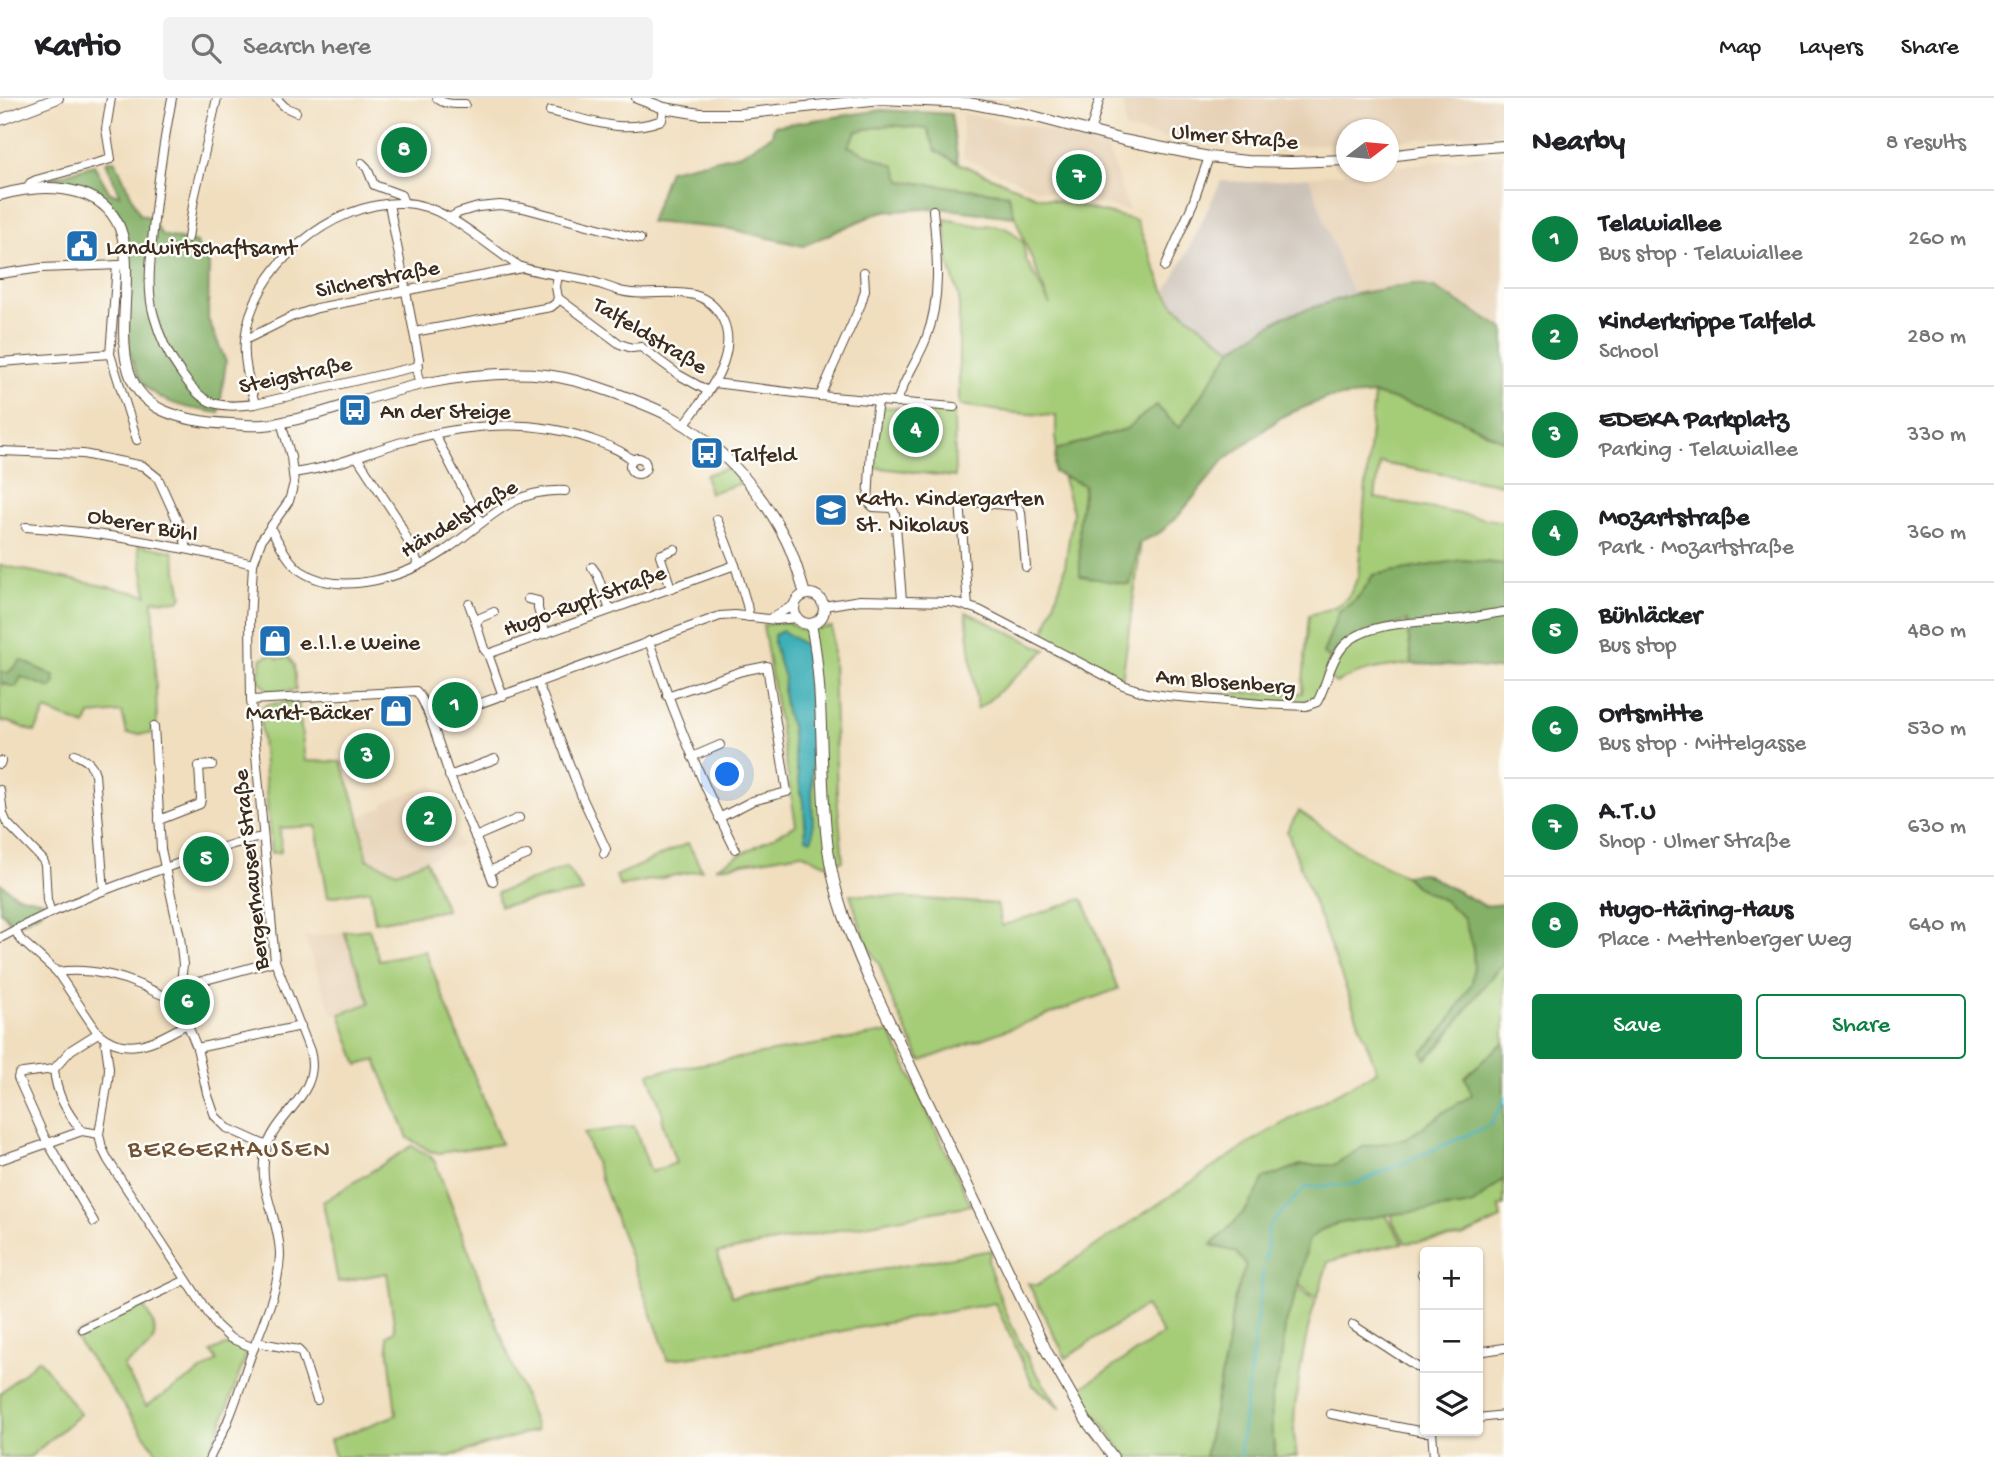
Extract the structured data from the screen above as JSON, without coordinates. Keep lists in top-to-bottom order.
{
  "streets": {
    "main road": ["Ulmer Straße"],
    "street": [
      "Silcherstraße",
      "Talfeldstraße",
      "Steigstraße",
      "Händelstraße",
      "Oberer Bühl",
      "Hugo-Rupf-Straße",
      "Am Blosenberg",
      "Bergerhauser Straße"
    ]
  },
  "crossings": [
    ["Silcherstraße", "Talfeldstraße"],
    ["Talfeldstraße", "Steigstraße"],
    ["Händelstraße", "Bergerhauser Straße"],
    ["Oberer Bühl", "Bergerhauser Straße"]
  ],
  "districts": ["BERGERHAUSEN"],
  "places": {
    "public building": ["Landwirtschaftsamt"],
    "bus stop": ["An der Steige", "Talfeld"],
    "school or university": ["Kath. Kindergarten St. Nikolaus"],
    "shop": ["e.l.l.e Weine", "Markt-Bäcker"]
  },
  "north": "right",
  "page": {
    "header": "Kartio",
    "search": "Search here",
    "nav": ["Map", "Layers", "Share"],
    "heading": ["Nearby", "8 results"],
    "pins": [
      "8",
      "7",
      "4",
      "1",
      "3",
      "2",
      "5",
      "6"
    ],
    "list": [
      {
        "mark": "1",
        "name": "Telawiallee",
        "note": "Bus stop · Telawiallee",
        "value": "260 m"
      },
      {
        "mark": "2",
        "name": "Kinderkrippe Talfeld",
        "note": "School",
        "value": "280 m"
      },
      {
        "mark": "3",
        "name": "EDEKA Parkplatz",
        "note": "Parking · Telawiallee",
        "value": "330 m"
      },
      {
        "mark": "4",
        "name": "Mozartstraße",
        "note": "Park · Mozartstraße",
        "value": "360 m"
      },
      {
        "mark": "5",
        "name": "Bühläcker",
        "note": "Bus stop",
        "value": "480 m"
      },
      {
        "mark": "6",
        "name": "Ortsmitte",
        "note": "Bus stop · Mittelgasse",
        "value": "530 m"
      },
      {
        "mark": "7",
        "name": "A.T.U",
        "note": "Shop · Ulmer Straße",
        "value": "630 m"
      },
      {
        "mark": "8",
        "name": "Hugo-Häring-Haus",
        "note": "Place · Mettenberger Weg",
        "value": "640 m"
      }
    ],
    "buttons": ["Save", "Share"],
    "map_buttons": ["+", "−"]
  }
}
